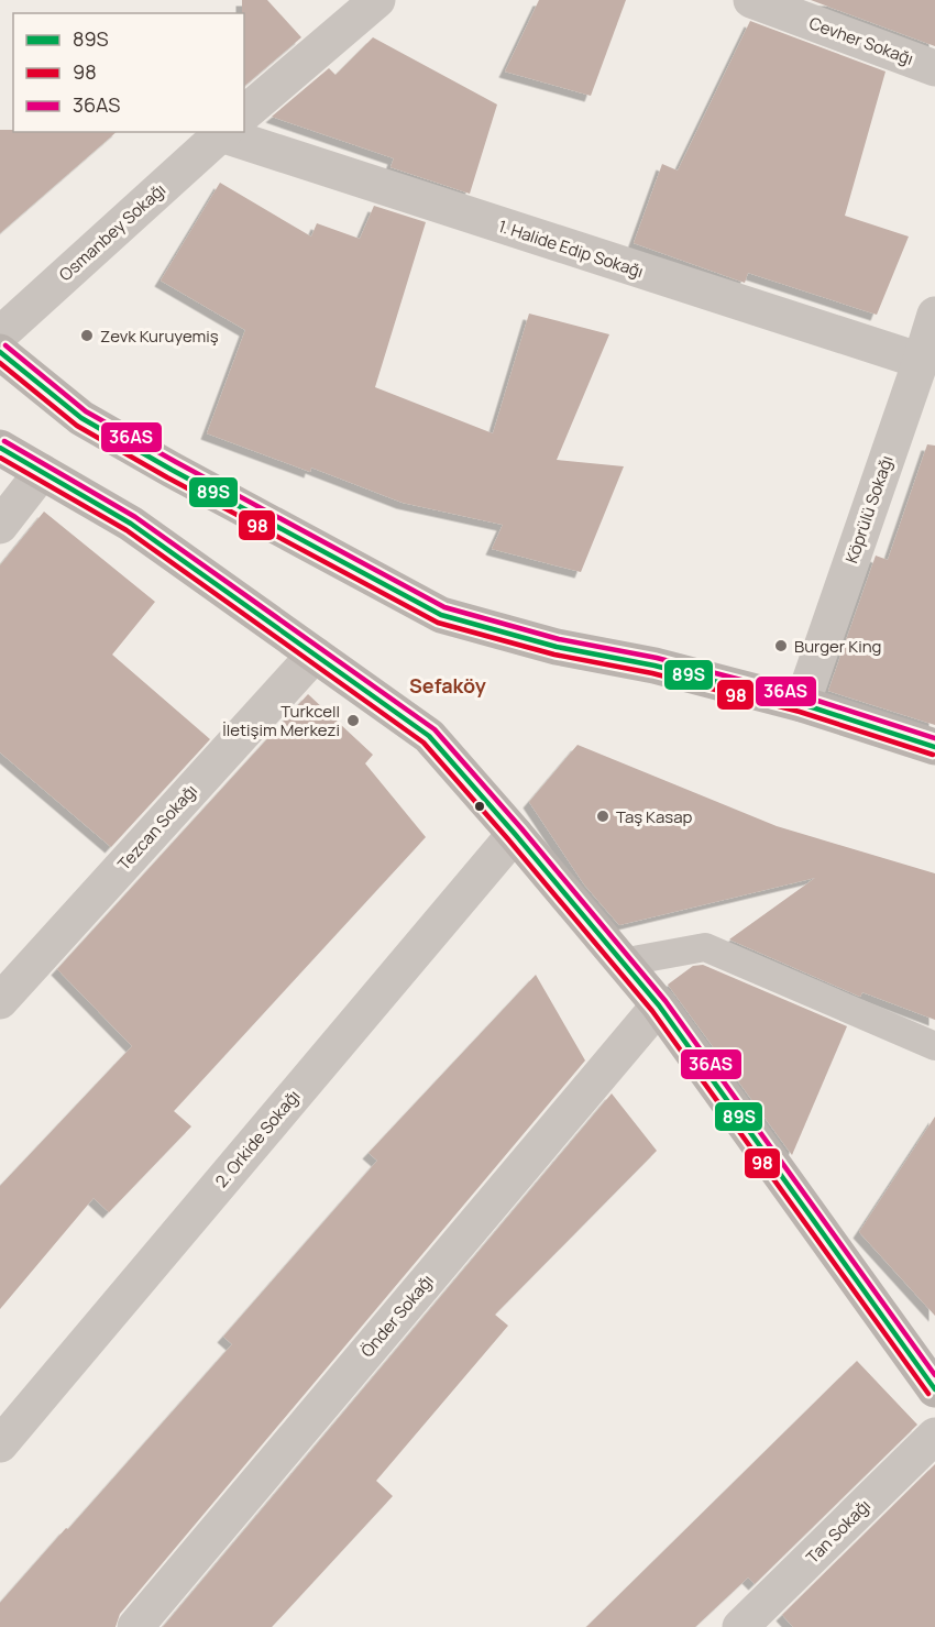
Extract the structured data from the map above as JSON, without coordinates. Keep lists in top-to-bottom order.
{
  "streets": {
    "street": [
      "Cevher Sokağı",
      "Osmanbey Sokağı",
      "1. Halide Edip Sokağı",
      "Köprülü Sokağı",
      "Tezcan Sokağı",
      "2. Orkide Sokağı",
      "Önder Sokağı",
      "Tan Sokağı"
    ]
  },
  "crossings": [
    ["1. Halide Edip Sokağı", "Köprülü Sokağı"]
  ],
  "districts": ["Sefaköy"],
  "places": [
    "Zevk Kuruyemiş",
    "Burger King",
    "Turkcell İletişim Merkezi",
    "Taş Kasap"
  ],
  "lines": ["transit line 36AS", "transit line 89S", "transit line 98"],
  "legend": ["89S", "98", "36AS"]
}
